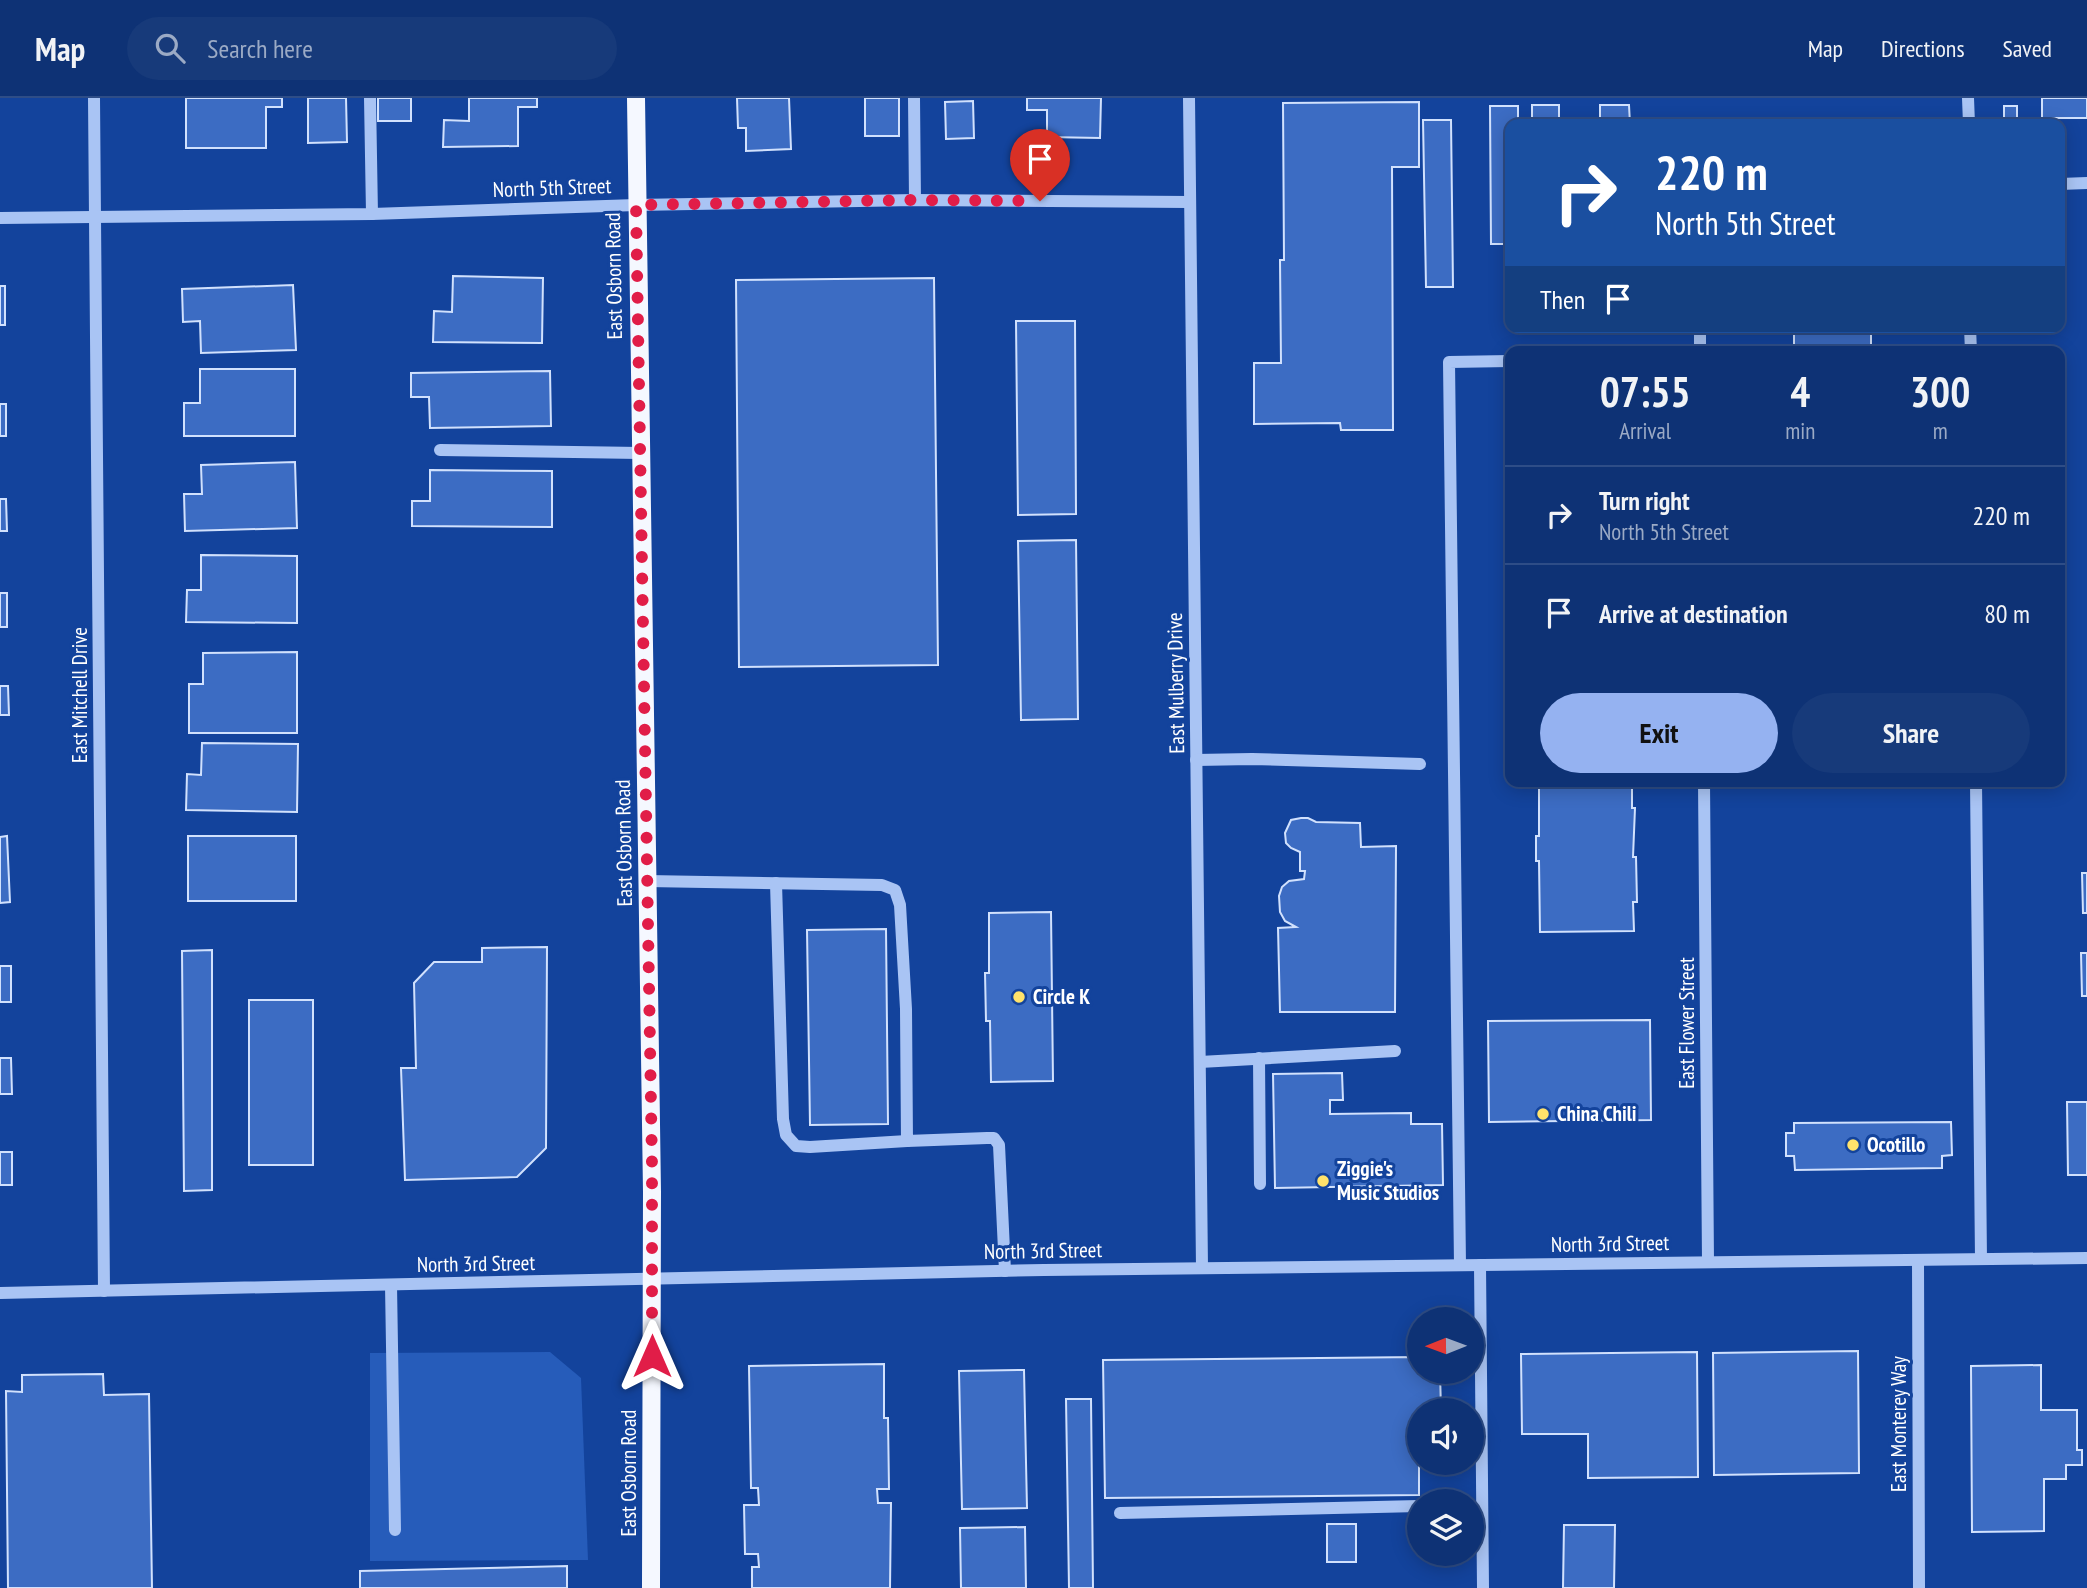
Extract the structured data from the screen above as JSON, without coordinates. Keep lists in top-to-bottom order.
{
  "streets": {
    "main road": ["East Osborn Road"],
    "street": [
      "North 5th Street",
      "East Mulberry Drive",
      "East Mitchell Drive",
      "East Flower Street",
      "North 3rd Street",
      "East Monterey Way"
    ]
  },
  "crossings": [
    ["North 5th Street", "East Osborn Road"],
    ["North 5th Street", "East Mulberry Drive"],
    ["North 5th Street", "East Mitchell Drive"],
    ["East Osborn Road", "North 3rd Street"],
    ["East Mulberry Drive", "North 3rd Street"],
    ["East Mitchell Drive", "North 3rd Street"],
    ["East Flower Street", "North 3rd Street"],
    ["North 3rd Street", "East Monterey Way"]
  ],
  "places": [
    "Circle K",
    "China Chili",
    "Ocotillo",
    "Ziggie's Music Studios"
  ],
  "north": "left",
  "page": {
    "header": "Map",
    "search": "Search here",
    "nav": ["Map", "Directions", "Saved"],
    "turn": ["220 m", "North 5th Street"],
    "then": "Then",
    "eta": [
      "07:55",
      "Arrival",
      "4",
      "min",
      "300",
      "m"
    ],
    "list": [
      {
        "name": "Turn right",
        "note": "North 5th Street",
        "value": "220 m"
      },
      {
        "name": "Arrive at destination",
        "value": "80 m"
      }
    ],
    "buttons": ["Exit", "Share"]
  }
}
